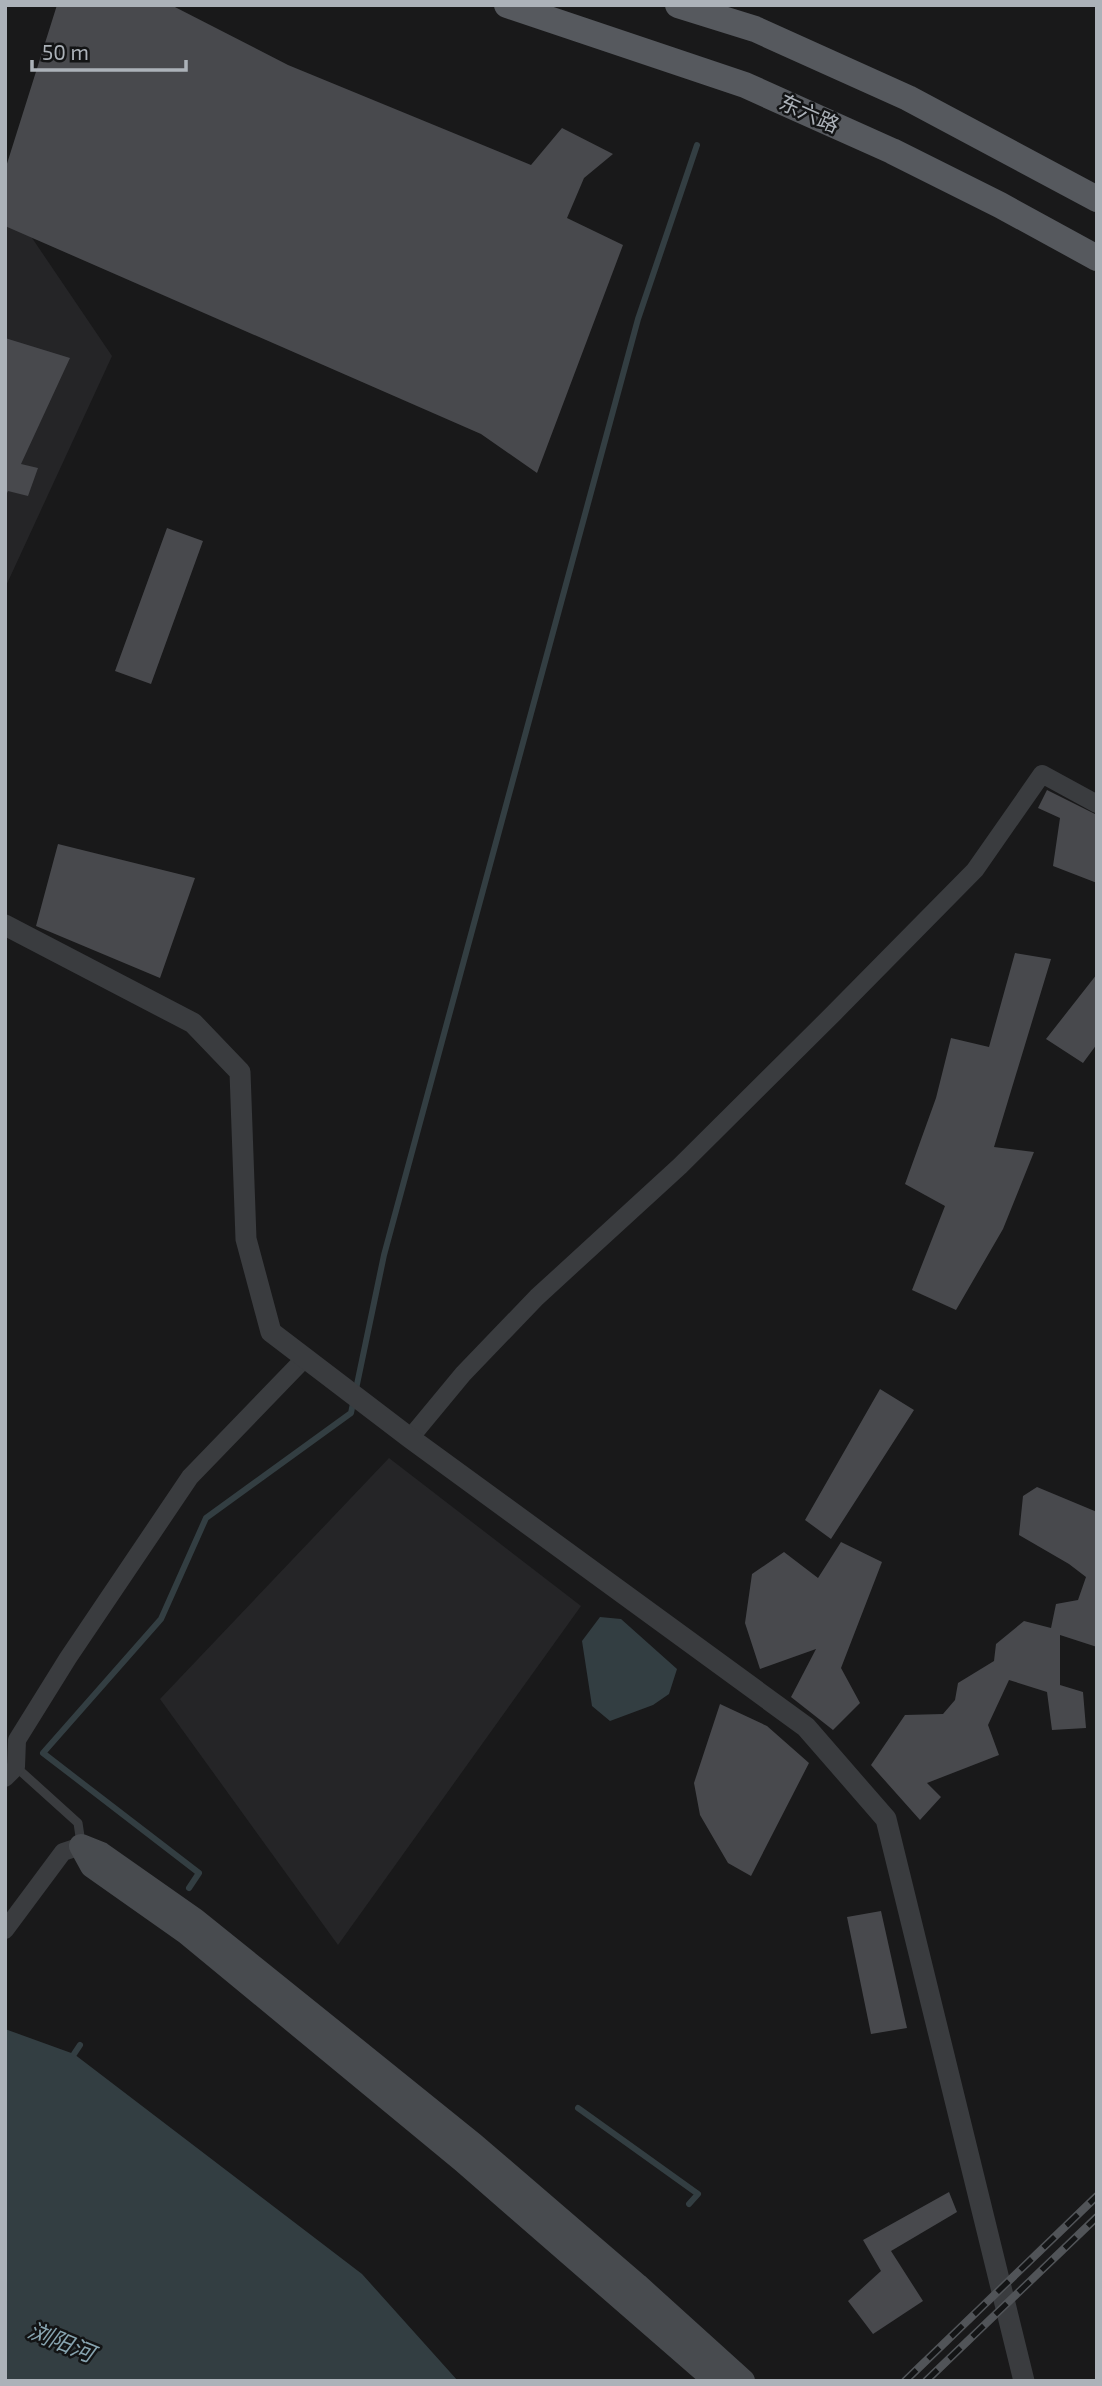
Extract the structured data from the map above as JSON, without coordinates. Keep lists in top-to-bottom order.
{
  "streets": {
    "main road": ["东六路"]
  },
  "water": ["浏阳河"],
  "scale_bar": "50 m"
}
